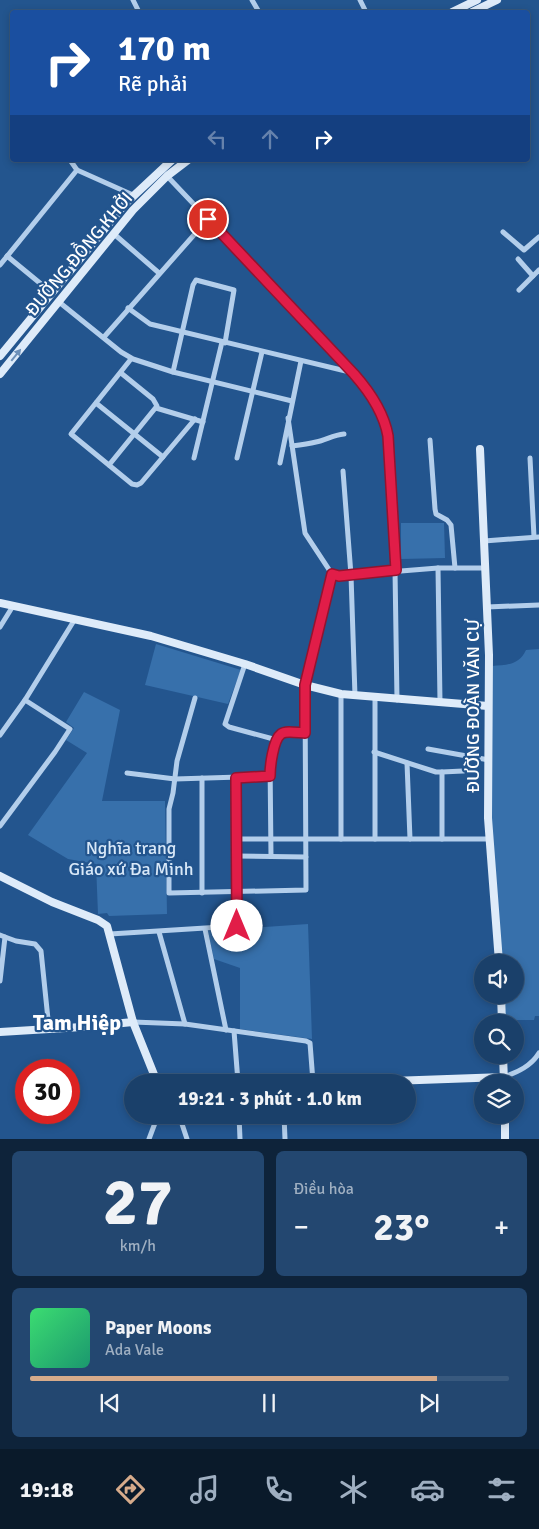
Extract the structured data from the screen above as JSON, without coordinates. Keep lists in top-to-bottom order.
{
  "streets": {
    "street": ["ĐƯỜNG ĐỒNG KHỞI", "ĐƯỜNG ĐOÀN VĂN CỰ"]
  },
  "districts": ["Tam Hiệp"],
  "parks": ["Nghĩa trang Giáo xứ Đa Minh"],
  "page": {
    "turn": ["170 m", "Rẽ phải"],
    "limit": "30",
    "trip": "19:21 · 3 phút · 1.0 km",
    "tile": [
      ["27", "km/h"],
      "Điều hòa"
    ],
    "heat": ["−", "23°", "+"],
    "song": ["Paper Moons", "Ada Vale"],
    "tabs": "19:18"
  }
}
